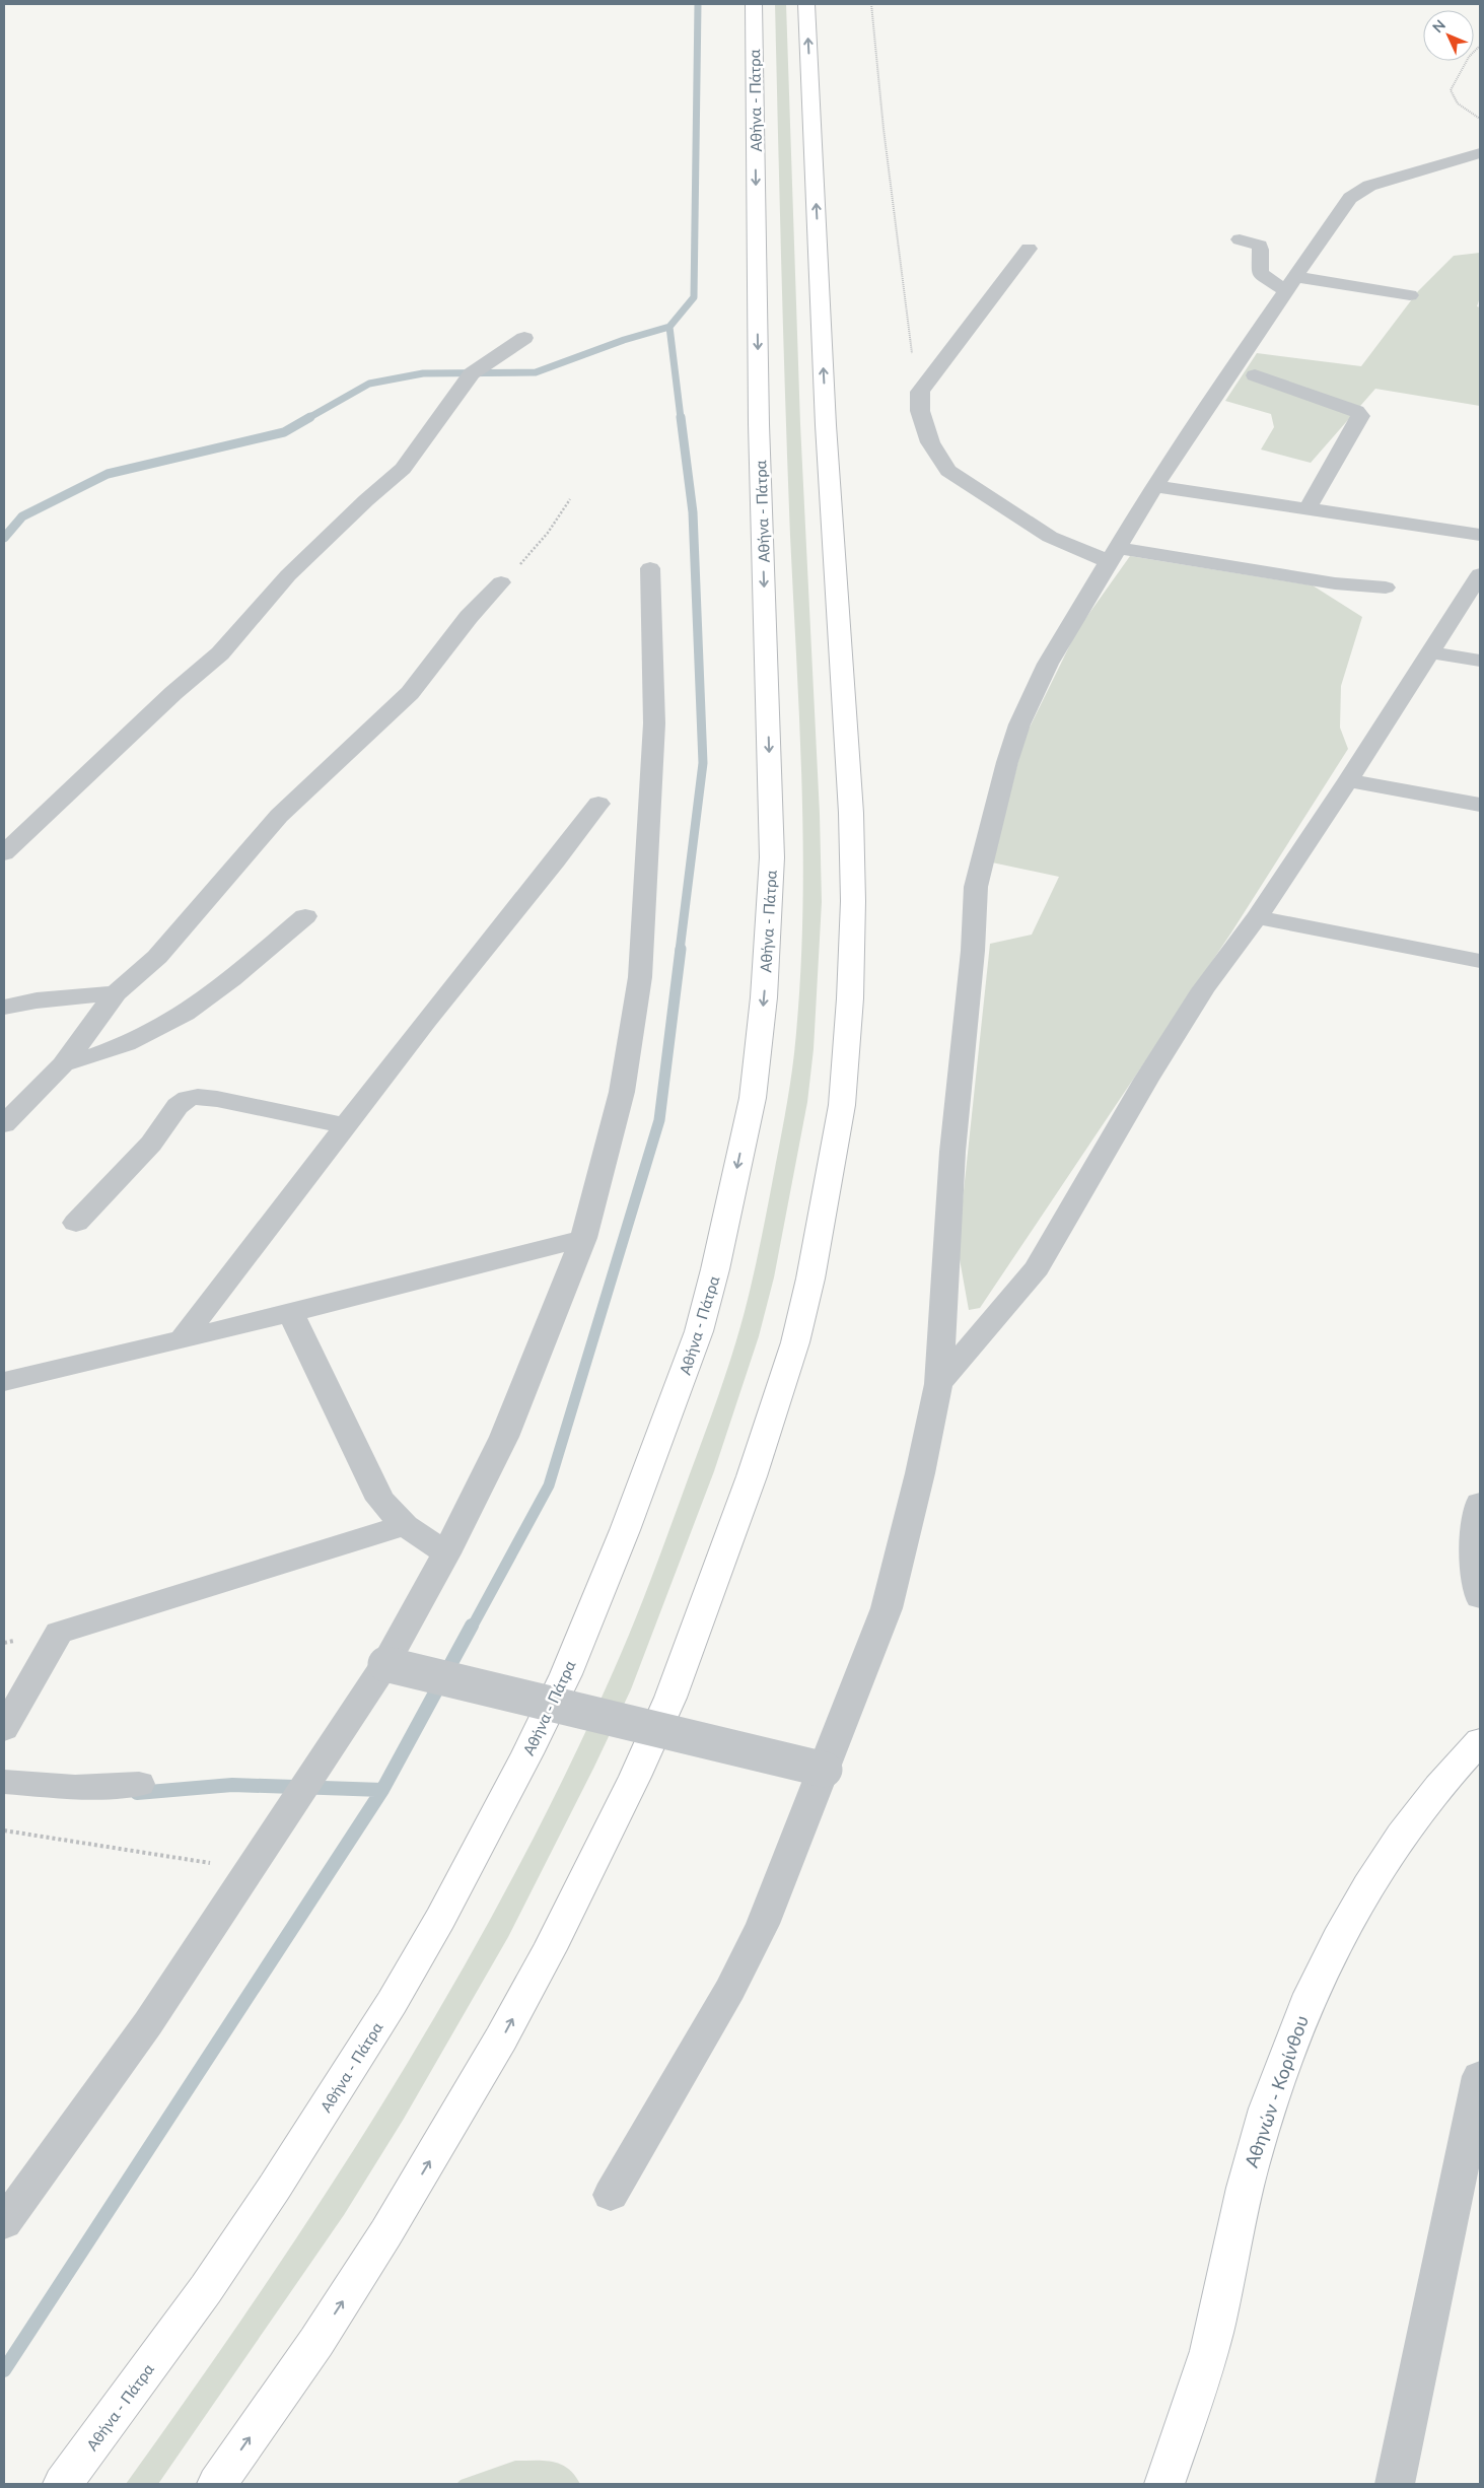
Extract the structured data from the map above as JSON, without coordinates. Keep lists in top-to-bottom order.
{
  "streets": {
    "main road": ["Αθήνα - Πάτρα", "Αθηνών - Κορίνθου"]
  },
  "north": "top left"
}
